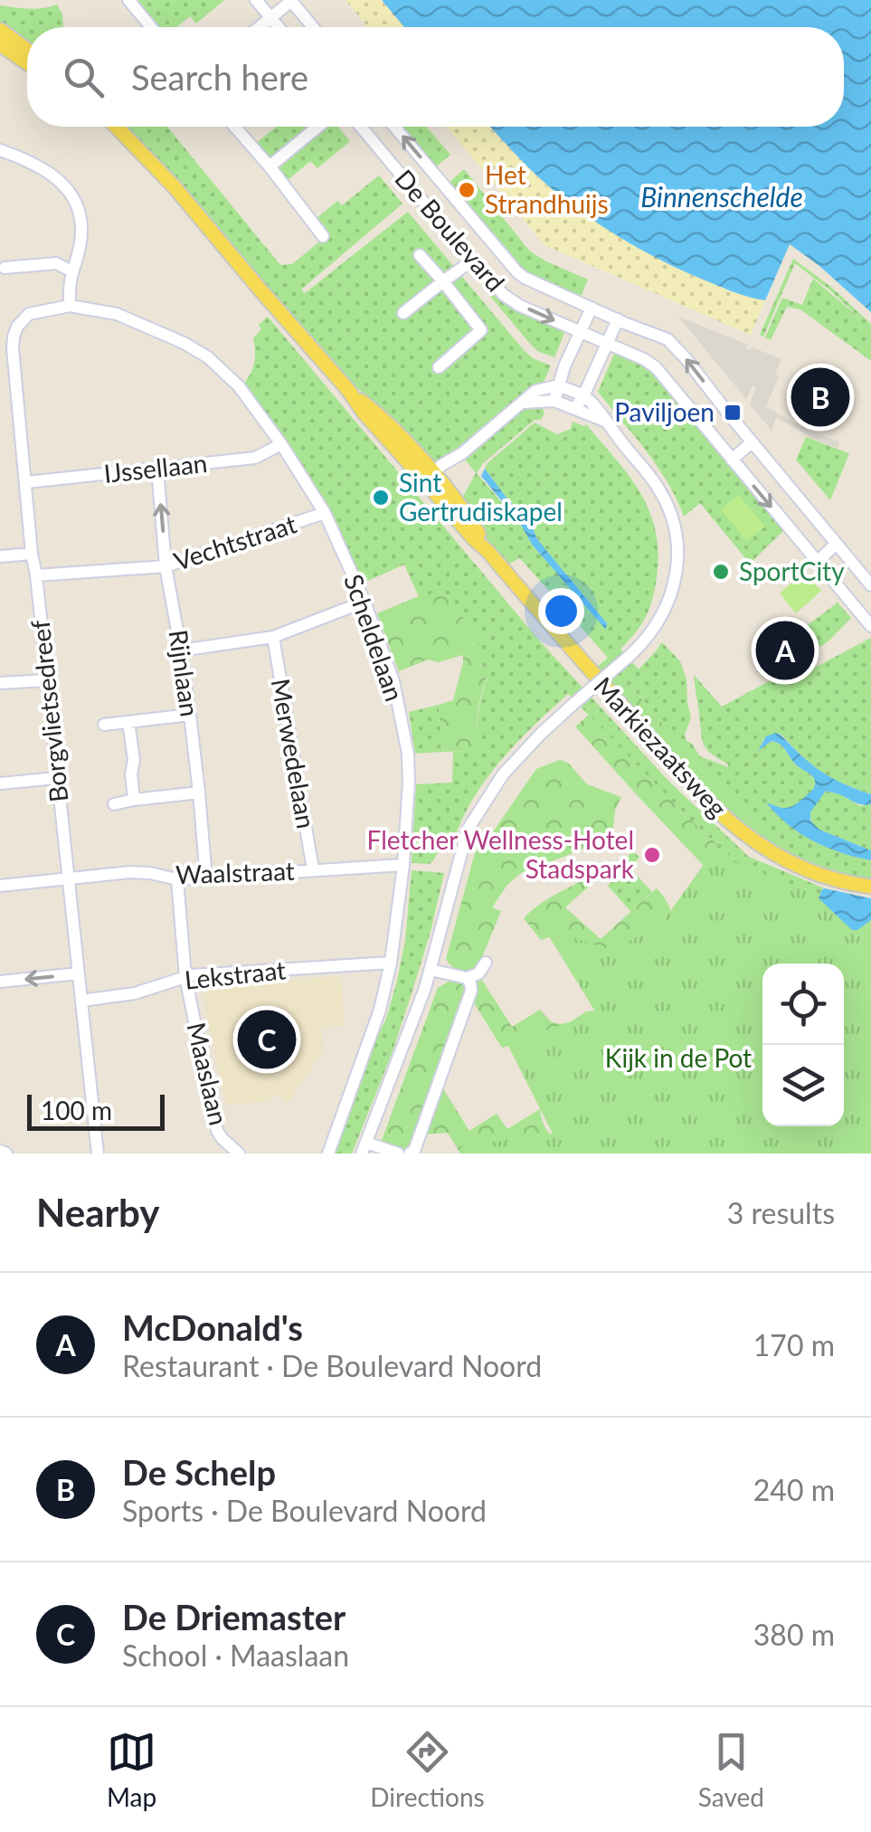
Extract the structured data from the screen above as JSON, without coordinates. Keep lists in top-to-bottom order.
{
  "streets": {
    "main road": ["Markiezaatsweg"],
    "street": [
      "De Boulevard",
      "IJssellaan",
      "Vechtstraat",
      "Scheldelaan",
      "Rijnlaan",
      "Borgvlietsedreef",
      "Merwedelaan",
      "Waalstraat",
      "Lekstraat",
      "Maaslaan"
    ]
  },
  "crossings": [
    ["IJssellaan", "Scheldelaan"],
    ["IJssellaan", "Rijnlaan"],
    ["IJssellaan", "Borgvlietsedreef"],
    ["Vechtstraat", "Scheldelaan"],
    ["Vechtstraat", "Rijnlaan"],
    ["Vechtstraat", "Borgvlietsedreef"],
    ["Scheldelaan", "Borgvlietsedreef"],
    ["Scheldelaan", "Waalstraat"],
    ["Scheldelaan", "Lekstraat"],
    ["Rijnlaan", "Waalstraat"],
    ["Borgvlietsedreef", "Waalstraat"],
    ["Borgvlietsedreef", "Lekstraat"],
    ["Merwedelaan", "Waalstraat"],
    ["Waalstraat", "Maaslaan"],
    ["Lekstraat", "Maaslaan"]
  ],
  "water": ["Binnenschelde"],
  "parks": ["Kijk in de Pot"],
  "places": {
    "other": [
      "Het Strandhuijs",
      "Sint Gertrudiskapel",
      "SportCity",
      "Fletcher Wellness-Hotel Stadspark"
    ],
    "transit": ["Paviljoen"]
  },
  "scale_bar": "100 m",
  "page": {
    "search": "Search here",
    "pins": ["B", "A", "C"],
    "scale": "100 m",
    "heading": ["Nearby", "3 results"],
    "list": [
      {
        "mark": "A",
        "name": "McDonald's",
        "note": "Restaurant · De Boulevard Noord",
        "value": "170 m"
      },
      {
        "mark": "B",
        "name": "De Schelp",
        "note": "Sports · De Boulevard Noord",
        "value": "240 m"
      },
      {
        "mark": "C",
        "name": "De Driemaster",
        "note": "School · Maaslaan",
        "value": "380 m"
      }
    ],
    "nav": ["Map", "Directions", "Saved"]
  }
}
